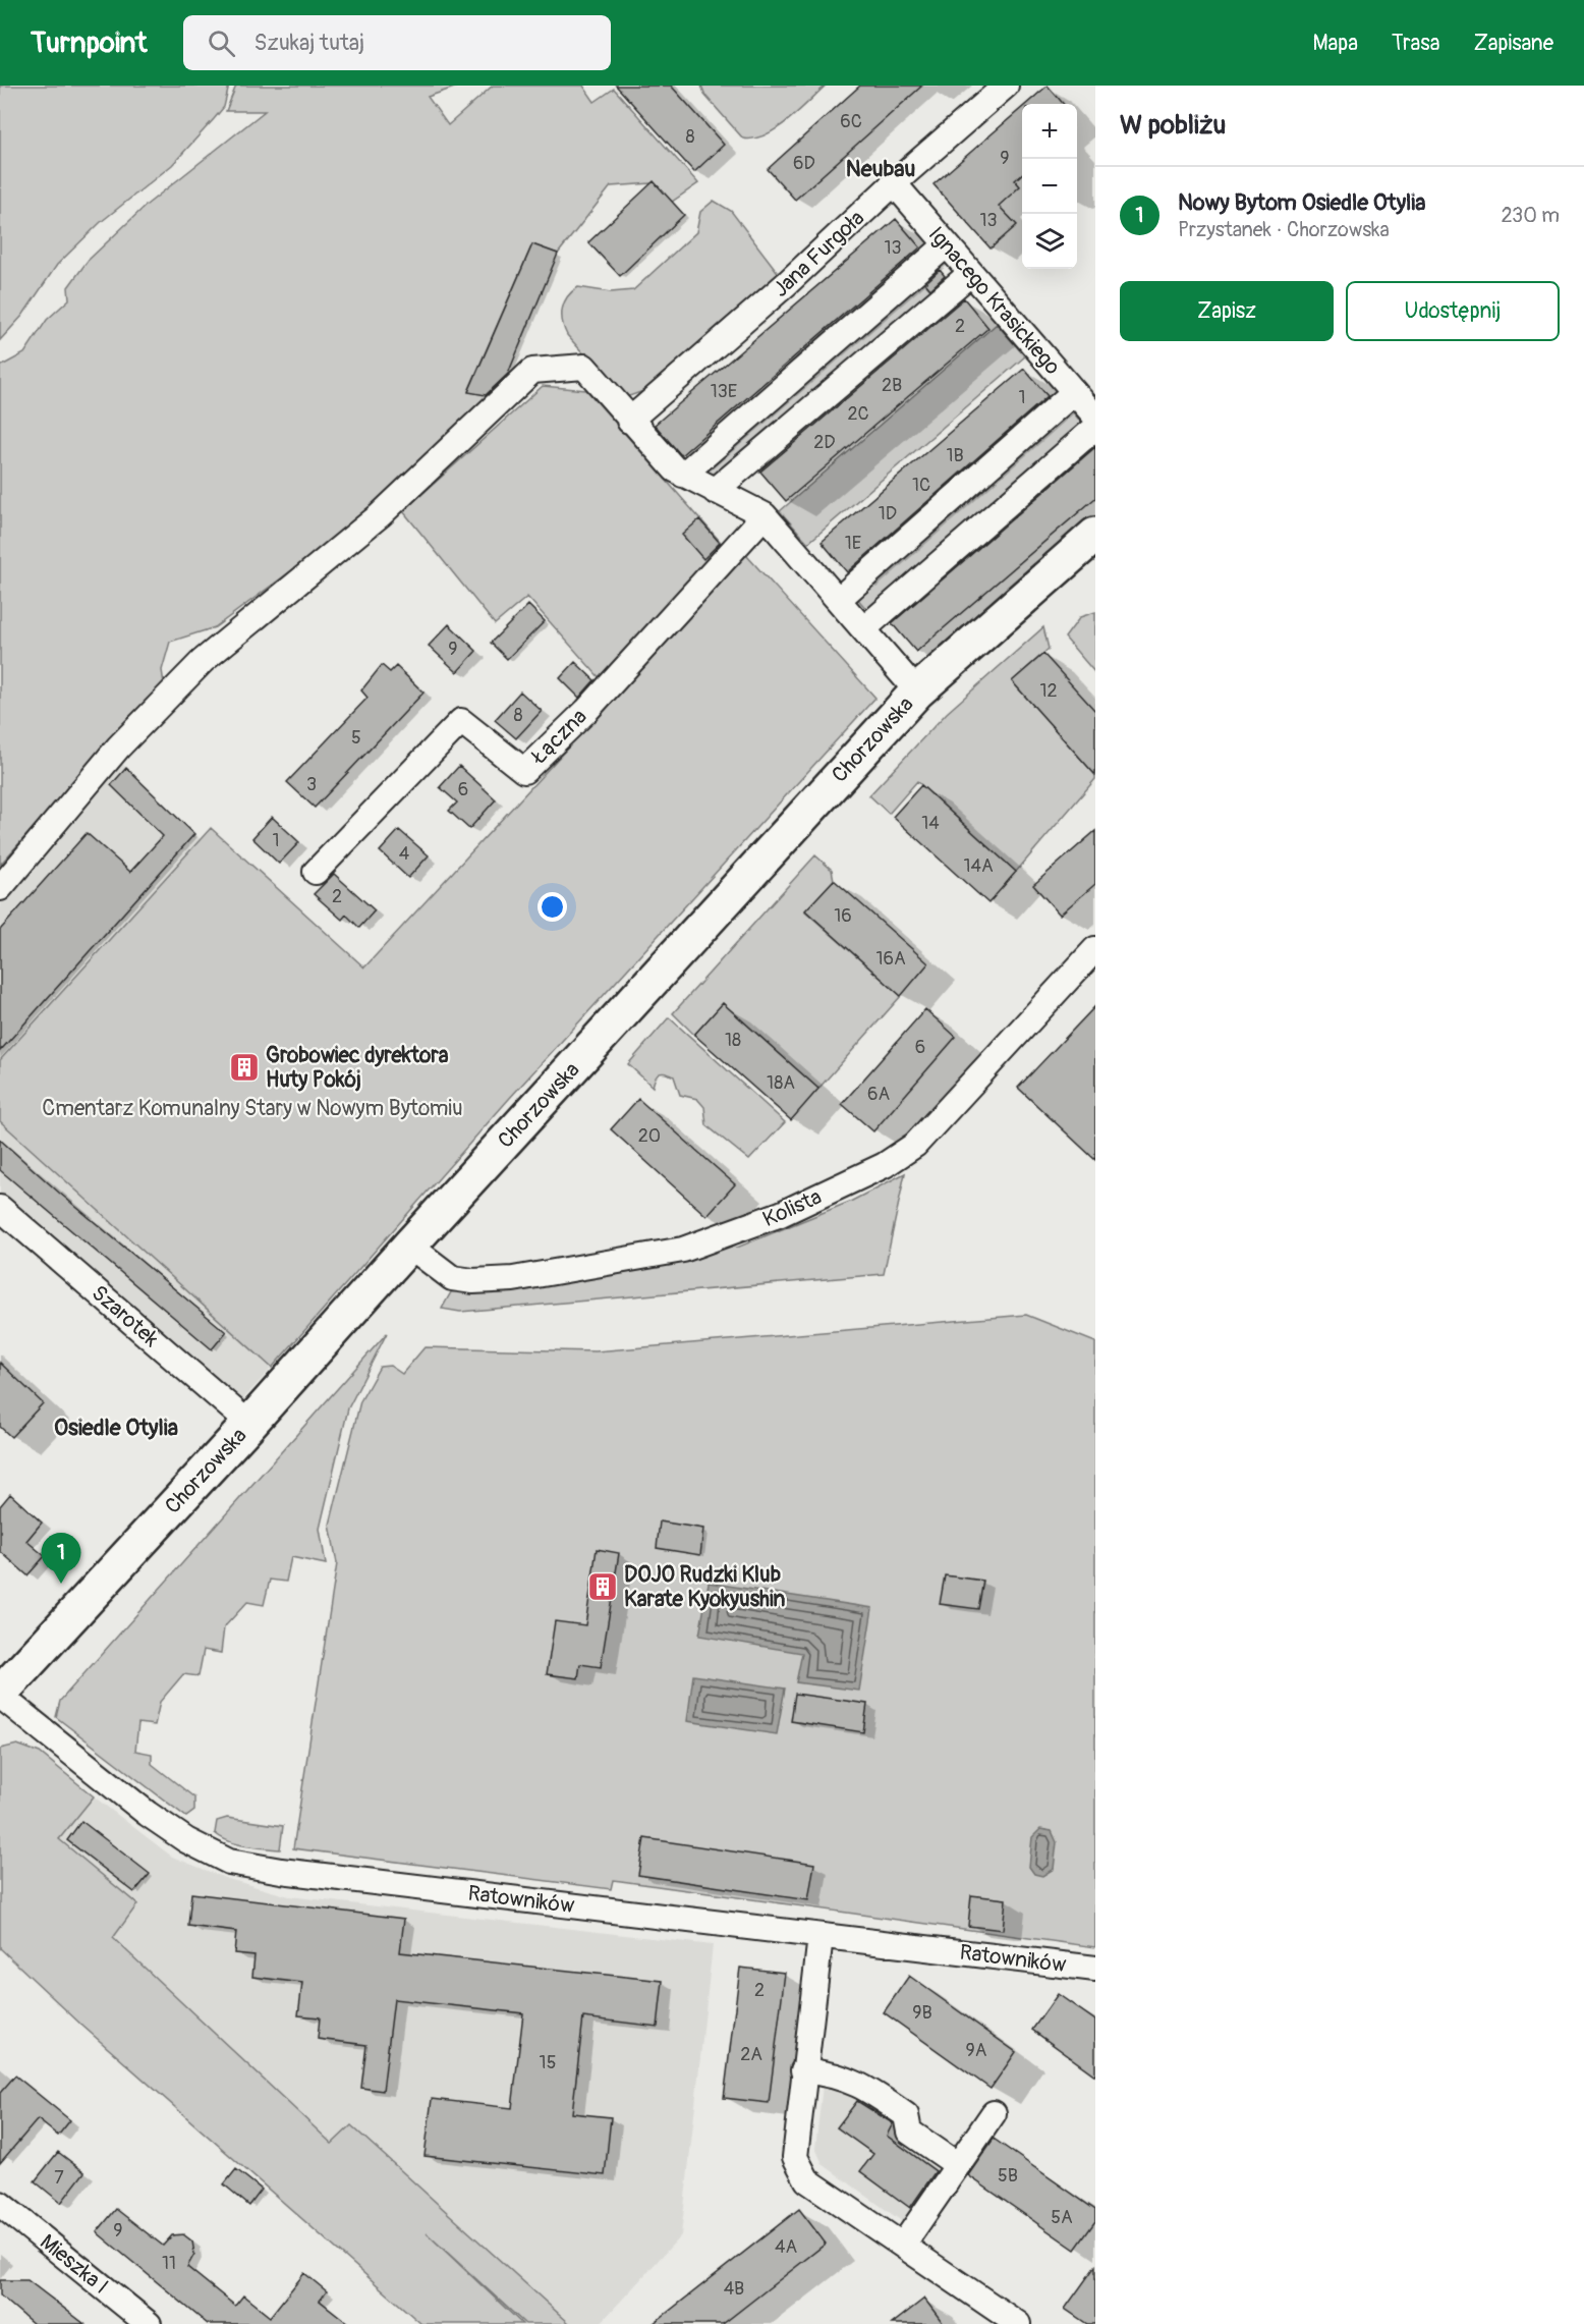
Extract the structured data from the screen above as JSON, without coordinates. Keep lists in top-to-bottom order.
{
  "streets": {
    "street": [
      "Jana Furgoła",
      "Ignacego Krasickiego",
      "Łączna",
      "Chorzowska",
      "Kolista",
      "Szarotek",
      "Ratowników",
      "Mieszka I"
    ]
  },
  "crossings": [
    ["Jana Furgoła", "Ignacego Krasickiego"],
    ["Chorzowska", "Kolista"],
    ["Chorzowska", "Szarotek"],
    ["Chorzowska", "Ratowników"]
  ],
  "districts": ["Neubau", "Osiedle Otylia"],
  "parks": ["Cmentarz Komunalny Stary w Nowym Bytomiu"],
  "places": {
    "building": ["Grobowiec dyrektora Huty Pokój", "DOJO Rudzki Klub Karate Kyokyushin"]
  },
  "house_numbers": [
    "6C",
    "8",
    "9",
    "6D",
    "13",
    "13",
    "2",
    "2B",
    "13E",
    "1",
    "2C",
    "2D",
    "1B",
    "1C",
    "1D",
    "1E",
    "9",
    "12",
    "8",
    "5",
    "3",
    "6",
    "14",
    "1",
    "4",
    "14A",
    "2",
    "16",
    "16A",
    "18",
    "6",
    "18A",
    "6A",
    "20",
    "2",
    "9B",
    "9A",
    "2A",
    "15",
    "5B",
    "7",
    "5A",
    "9",
    "4A",
    "11",
    "4B"
  ],
  "page": {
    "header": "Turnpoint",
    "search": "Szukaj tutaj",
    "nav": ["Mapa", "Trasa", "Zapisane"],
    "heading": "W pobliżu",
    "map_buttons": ["+", "−"],
    "list": [
      {
        "mark": "1",
        "name": "Nowy Bytom Osiedle Otylia",
        "note": "Przystanek · Chorzowska",
        "value": "230 m"
      }
    ],
    "buttons": ["Zapisz", "Udostępnij"],
    "pins": "1"
  }
}
